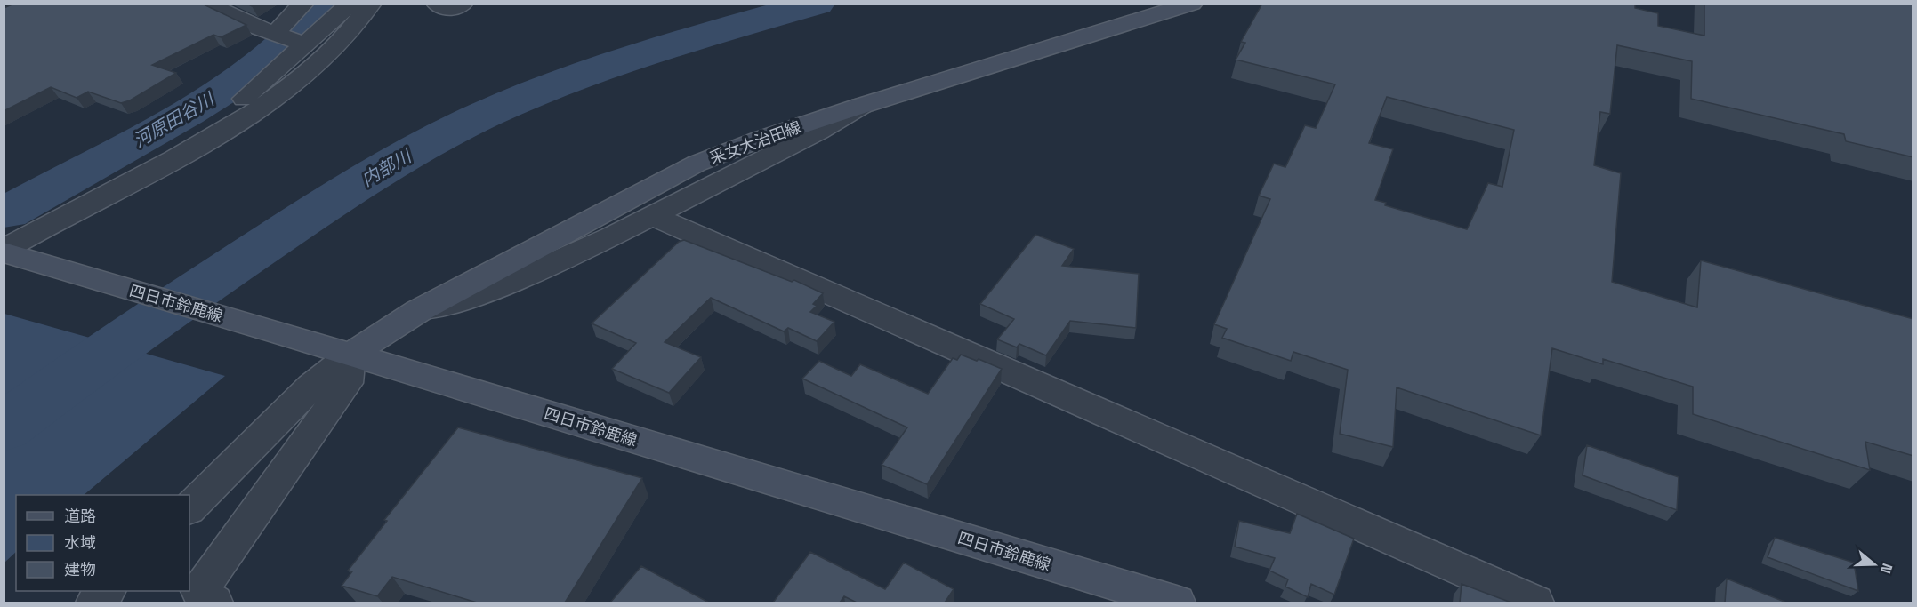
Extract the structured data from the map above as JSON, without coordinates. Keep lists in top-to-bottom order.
{
  "streets": {
    "main road": ["采女大治田線", "四日市鈴鹿線"]
  },
  "crossings": [
    ["采女大治田線", "四日市鈴鹿線"]
  ],
  "water": ["河原田谷川", "内部川"],
  "legend": ["道路", "水域", "建物"],
  "north": "right"
}
